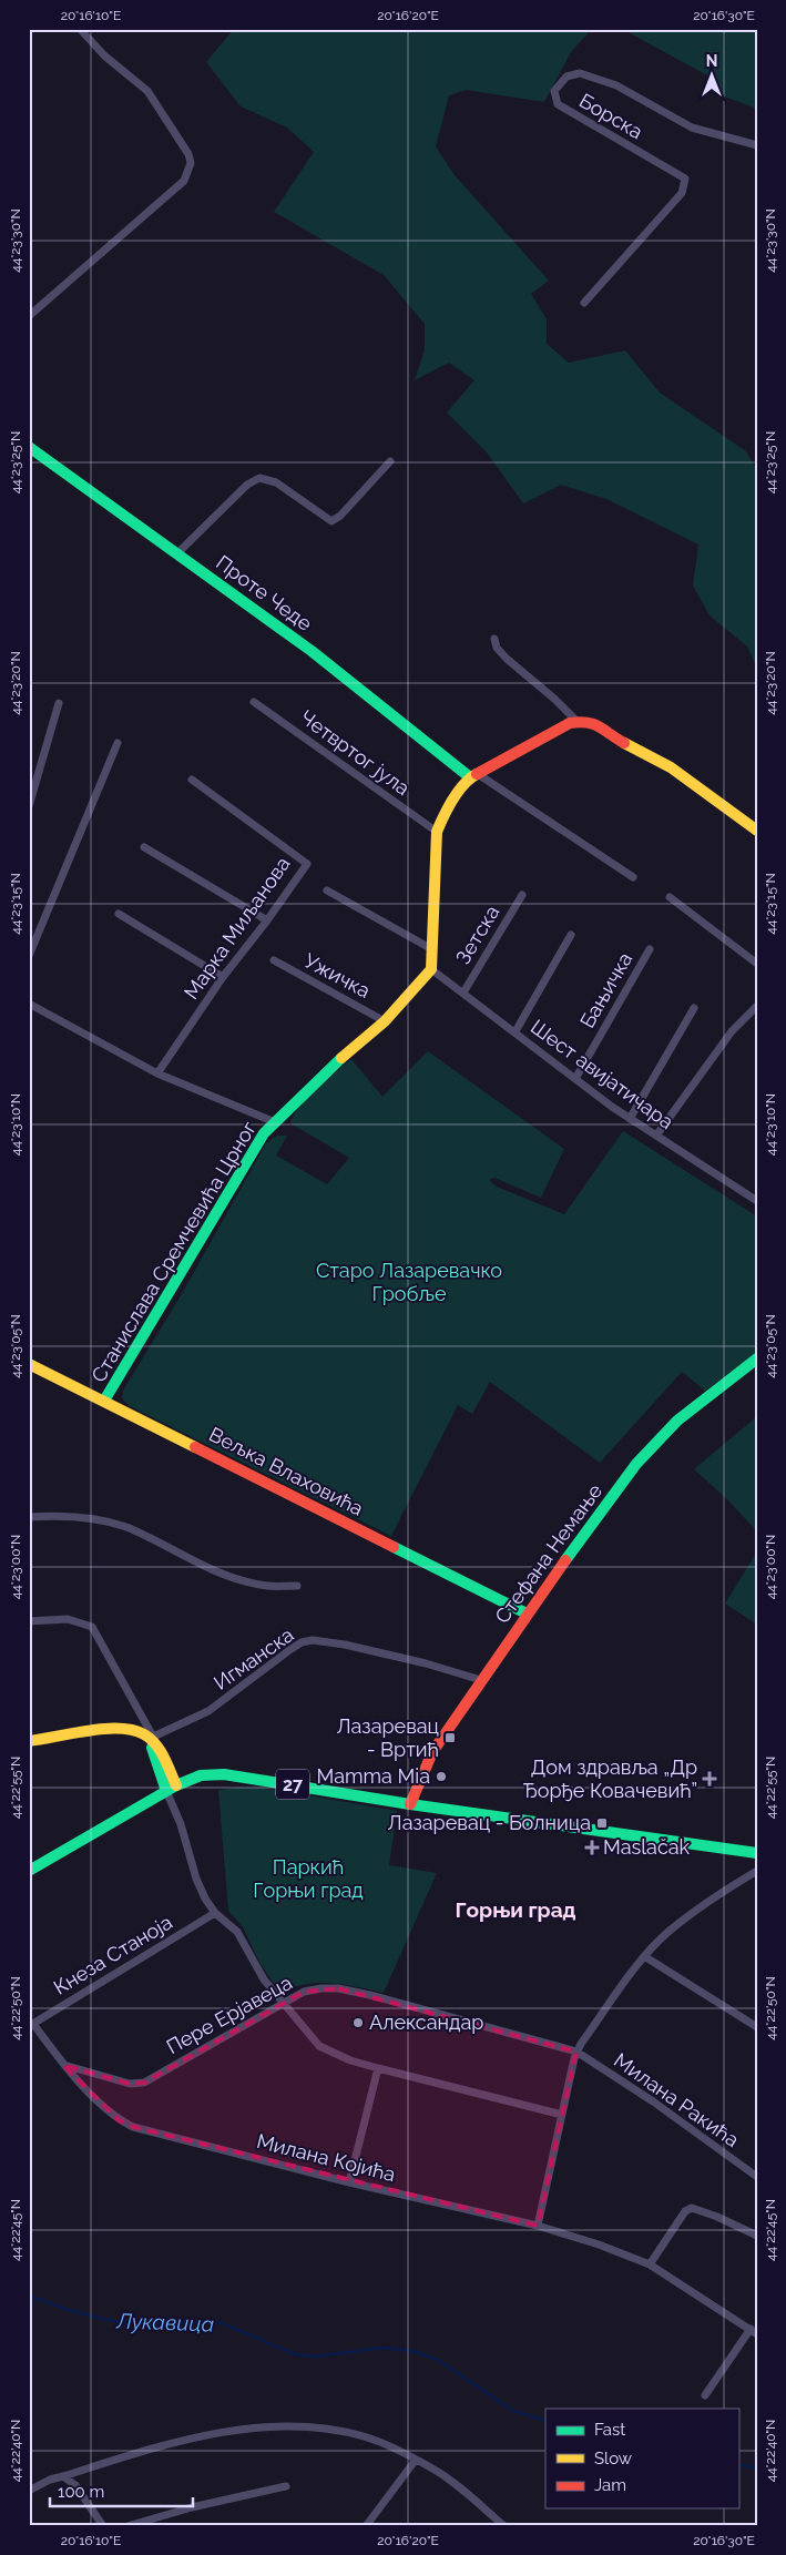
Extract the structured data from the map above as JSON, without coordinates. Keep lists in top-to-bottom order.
{
  "streets": {
    "street": [
      "Борска",
      "Проте Чеде",
      "Четвртог јула",
      "Марка Миљанова",
      "Зетска",
      "Ужичка",
      "Бањичка",
      "Шест авијатичара",
      "Станислава Сремчевића Црног",
      "Вељка Влаховића",
      "Стефана Немање",
      "Игманска",
      "27",
      "Кнеза Станоја",
      "Пере Ерјавеца",
      "Милана Ракића",
      "Милана Којића"
    ]
  },
  "crossings": [
    ["Марка Миљанова", "Станислава Сремчевића Црног"],
    ["Зетска", "Шест авијатичара"],
    ["Ужичка", "Станислава Сремчевића Црног"],
    ["Бањичка", "Шест авијатичара"],
    ["Шест авијатичара", "Станислава Сремчевића Црног"],
    ["Станислава Сремчевића Црног", "Вељка Влаховића"],
    ["Вељка Влаховића", "Стефана Немање"],
    ["Стефана Немање", "Игманска"],
    ["Стефана Немање", "27"],
    ["Кнеза Станоја", "Милана Којића"],
    ["Пере Ерјавеца", "Милана Ракића"],
    ["Пере Ерјавеца", "Милана Којића"]
  ],
  "districts": ["Горњи град"],
  "water": ["Лукавица"],
  "parks": ["Старо Лазаревачко Гробље", "Паркић Горњи град"],
  "places": {
    "transit": ["Лазаревац - Вртић", "Лазаревац - Болница"],
    "other": ["Mamma Mia", "Александар"],
    "health": ["Дом здравља „Др Ђорђе Ковачевић”", "Maslačak"]
  },
  "legend": ["Fast", "Slow", "Jam"],
  "scale_bar": "100 m",
  "north": "top",
  "coordinates": [
    "20°16'10\"E",
    "20°16'20\"E",
    "20°16'30\"E",
    "44°23'30\"N",
    "44°23'25\"N",
    "44°23'20\"N",
    "44°23'15\"N",
    "44°23'10\"N",
    "44°23'05\"N",
    "44°23'00\"N",
    "44°22'55\"N",
    "44°22'50\"N",
    "44°22'45\"N",
    "44°22'40\"N"
  ]
}
